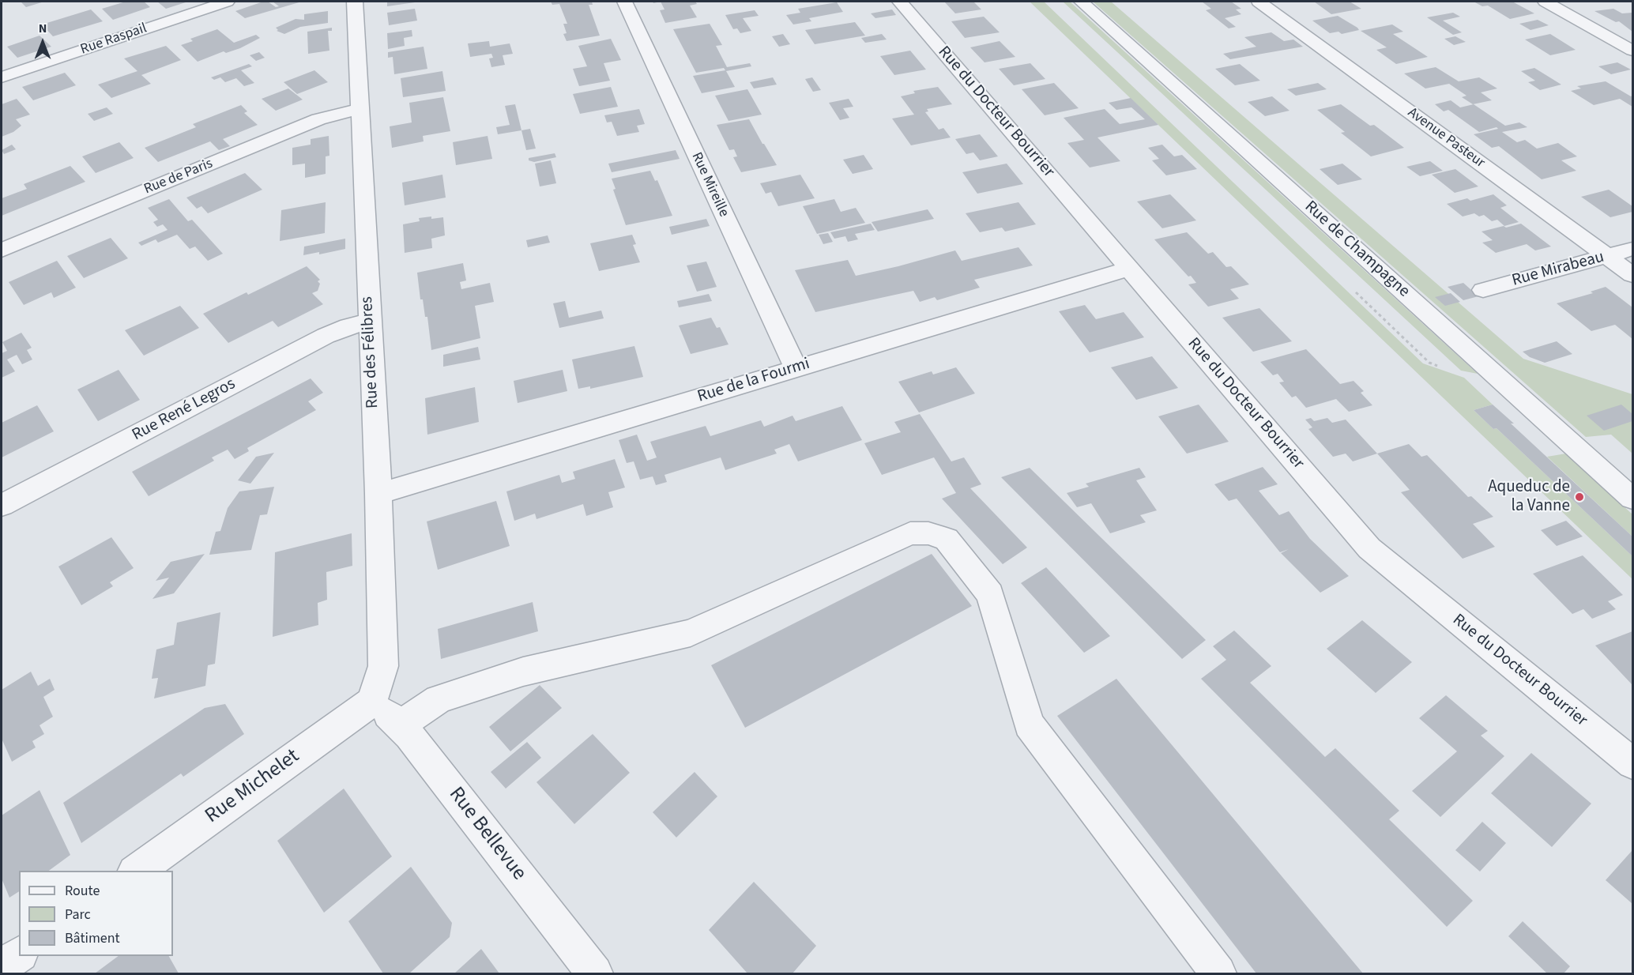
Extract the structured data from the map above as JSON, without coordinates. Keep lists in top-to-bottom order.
{
  "streets": {
    "street": [
      "Rue Raspail",
      "Rue du Docteur Bourrier",
      "Avenue Pasteur",
      "Rue de Paris",
      "Rue Mireille",
      "Rue de Champagne",
      "Rue Mirabeau",
      "Rue des Félibres",
      "Rue de la Fourmi",
      "Rue René Legros",
      "Rue Michelet",
      "Rue Bellevue"
    ]
  },
  "crossings": [
    ["Rue du Docteur Bourrier", "Rue de la Fourmi"],
    ["Avenue Pasteur", "Rue Mirabeau"],
    ["Rue de Paris", "Rue des Félibres"],
    ["Rue Mireille", "Rue de la Fourmi"],
    ["Rue des Félibres", "Rue de la Fourmi"],
    ["Rue des Félibres", "Rue René Legros"],
    ["Rue des Félibres", "Rue Michelet"],
    ["Rue des Félibres", "Rue Bellevue"],
    ["Rue Michelet", "Rue Bellevue"]
  ],
  "places": ["Aqueduc de la Vanne"],
  "legend": ["Route", "Parc", "Bâtiment"],
  "north": "top"
}
